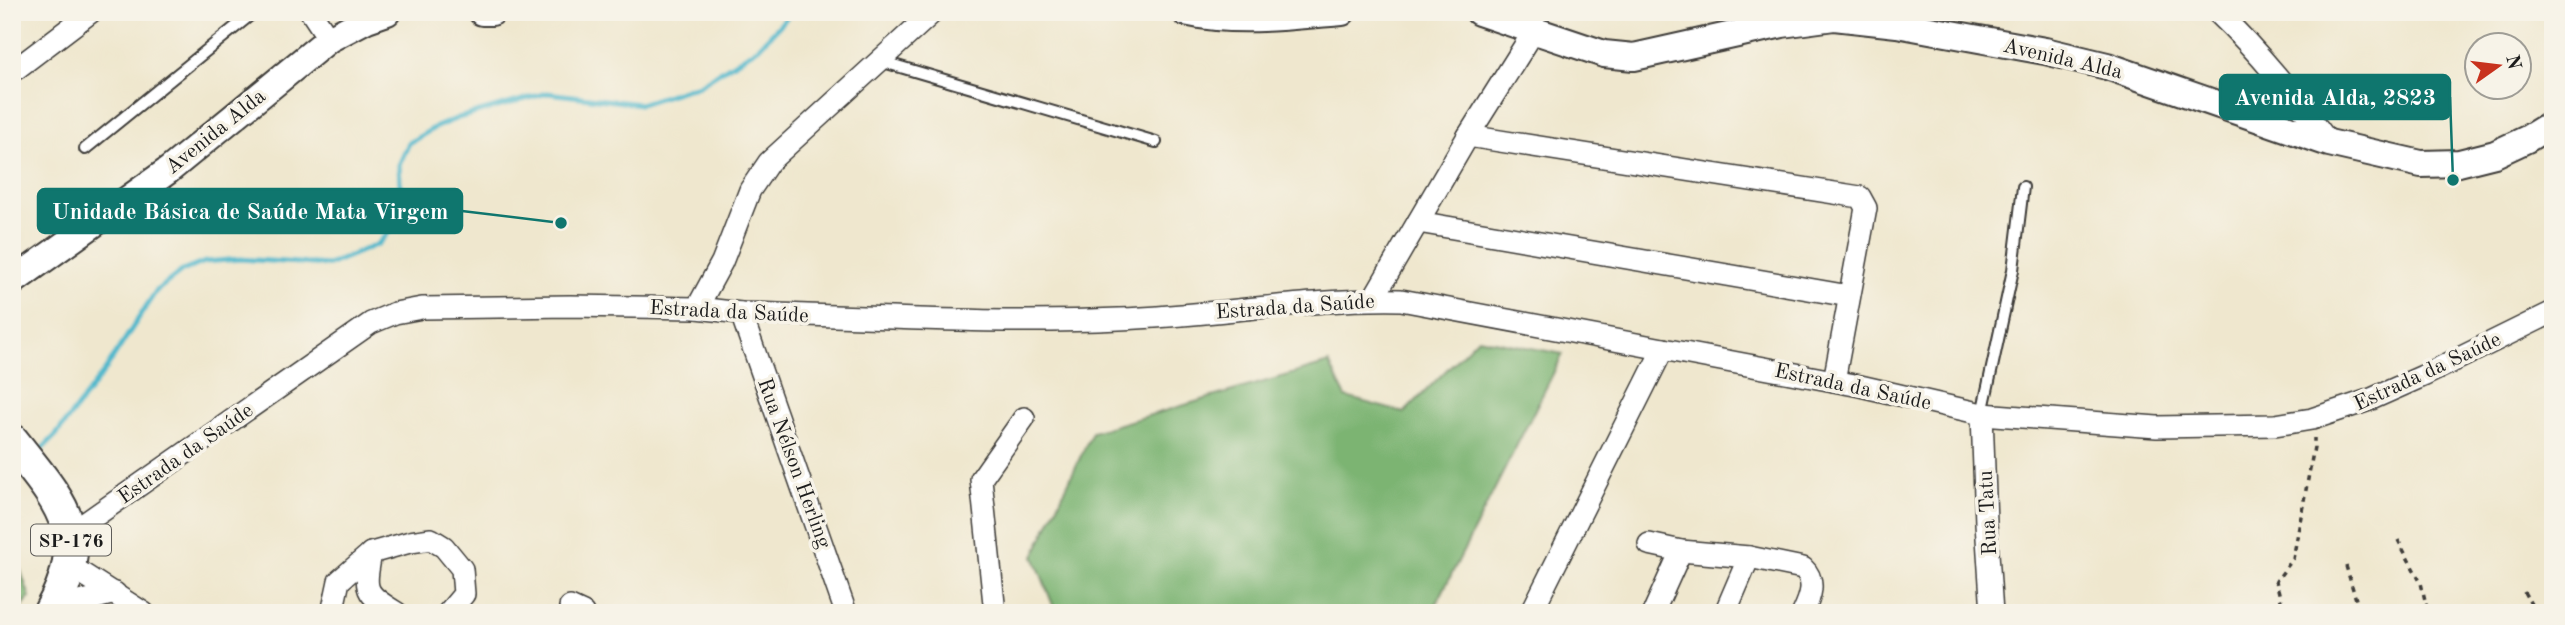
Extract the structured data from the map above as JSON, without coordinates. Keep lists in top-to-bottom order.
{
  "streets": {
    "main road": ["SP-176"],
    "street": [
      "Avenida Alda",
      "Estrada da Saúde",
      "Rua Nélson Herling",
      "Rua Tatu"
    ]
  },
  "crossings": [
    ["Estrada da Saúde", "Rua Nélson Herling"],
    ["Estrada da Saúde", "Rua Tatu"],
    ["Estrada da Saúde", "SP-176"]
  ],
  "places": ["Avenida Alda, 2823", "Unidade Básica de Saúde Mata Virgem"],
  "north": "right"
}
